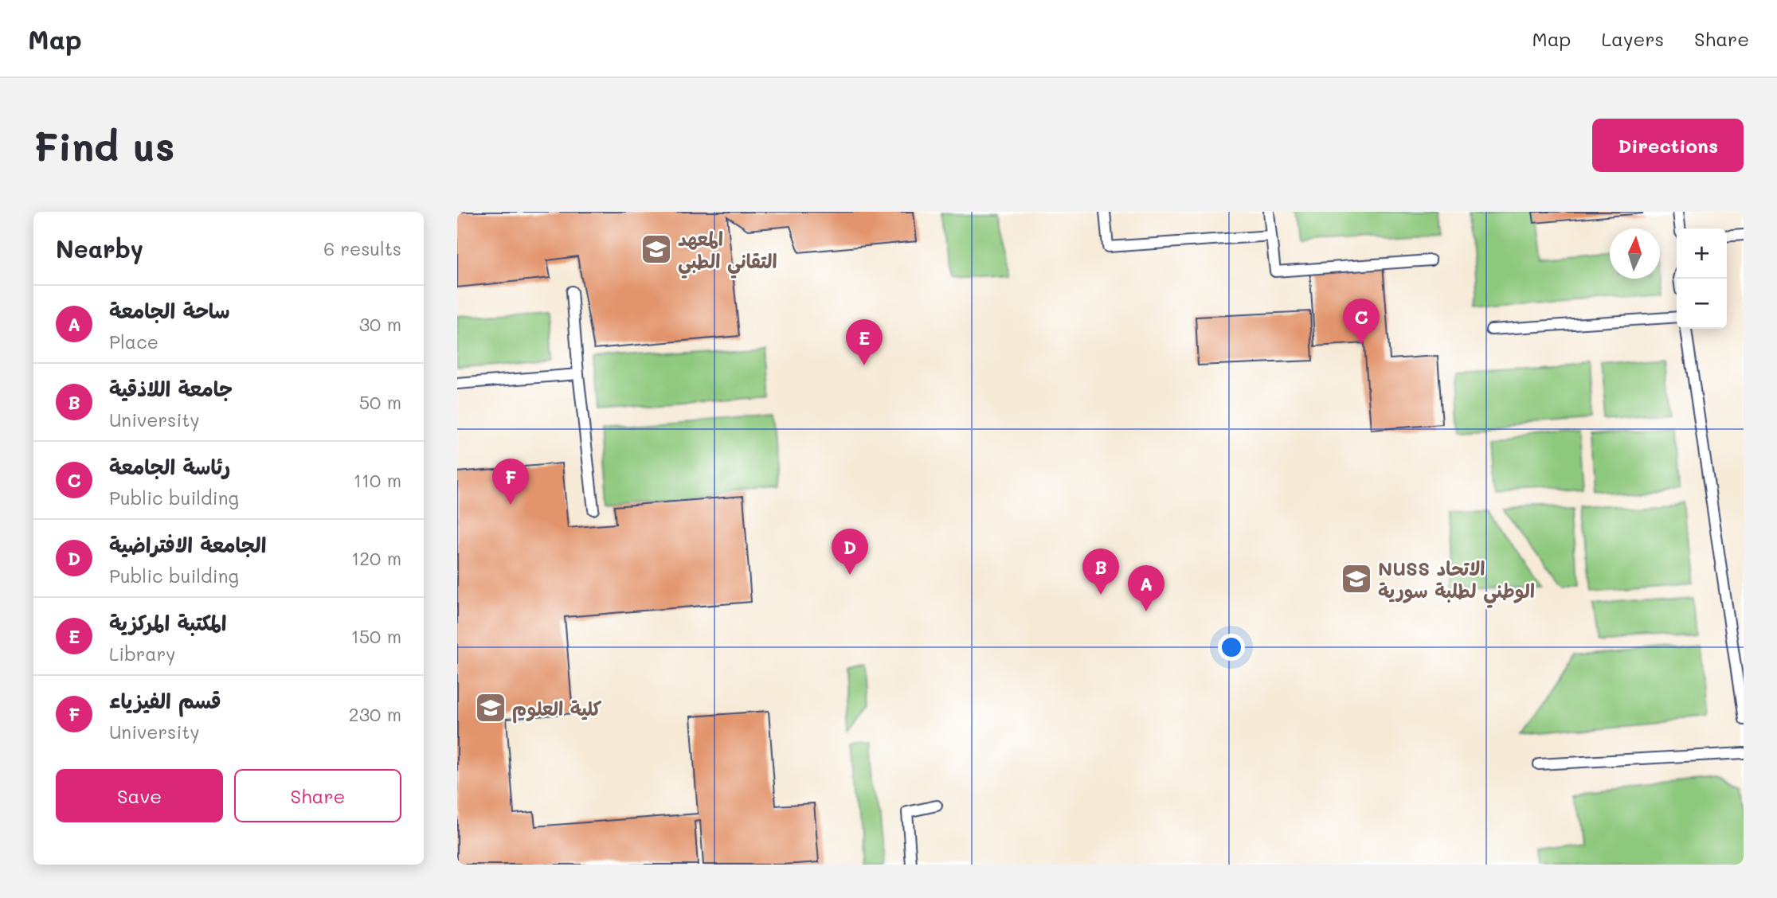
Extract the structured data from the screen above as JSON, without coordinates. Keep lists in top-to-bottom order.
{
  "places": {
    "school or university": ["المعهد التقاني الطبي", "NUSS الاتحاد الوطني لطلبة سورية", "كلية العلوم"]
  },
  "north": "top",
  "page": {
    "header": "Map",
    "nav": ["Map", "Layers", "Share"],
    "buttons": [
      "Directions",
      ["Save", "Share"]
    ],
    "title": "Find us",
    "heading": ["Nearby", "6 results"],
    "map_buttons": ["+", "−"],
    "list": [
      {
        "mark": "A",
        "name": "ساحة الجامعة",
        "note": "Place",
        "value": "30 m"
      },
      {
        "mark": "B",
        "name": "جامعة اللاذقية",
        "note": "University",
        "value": "50 m"
      },
      {
        "mark": "C",
        "name": "رئاسة الجامعة",
        "note": "Public building",
        "value": "110 m"
      },
      {
        "mark": "D",
        "name": "الجامعة الافتراضية",
        "note": "Public building",
        "value": "120 m"
      },
      {
        "mark": "E",
        "name": "المكتبة المركزية",
        "note": "Library",
        "value": "150 m"
      },
      {
        "mark": "F",
        "name": "قسم الفيزياء",
        "note": "University",
        "value": "230 m"
      }
    ],
    "pins": [
      "C",
      "E",
      "F",
      "D",
      "B",
      "A"
    ]
  }
}
